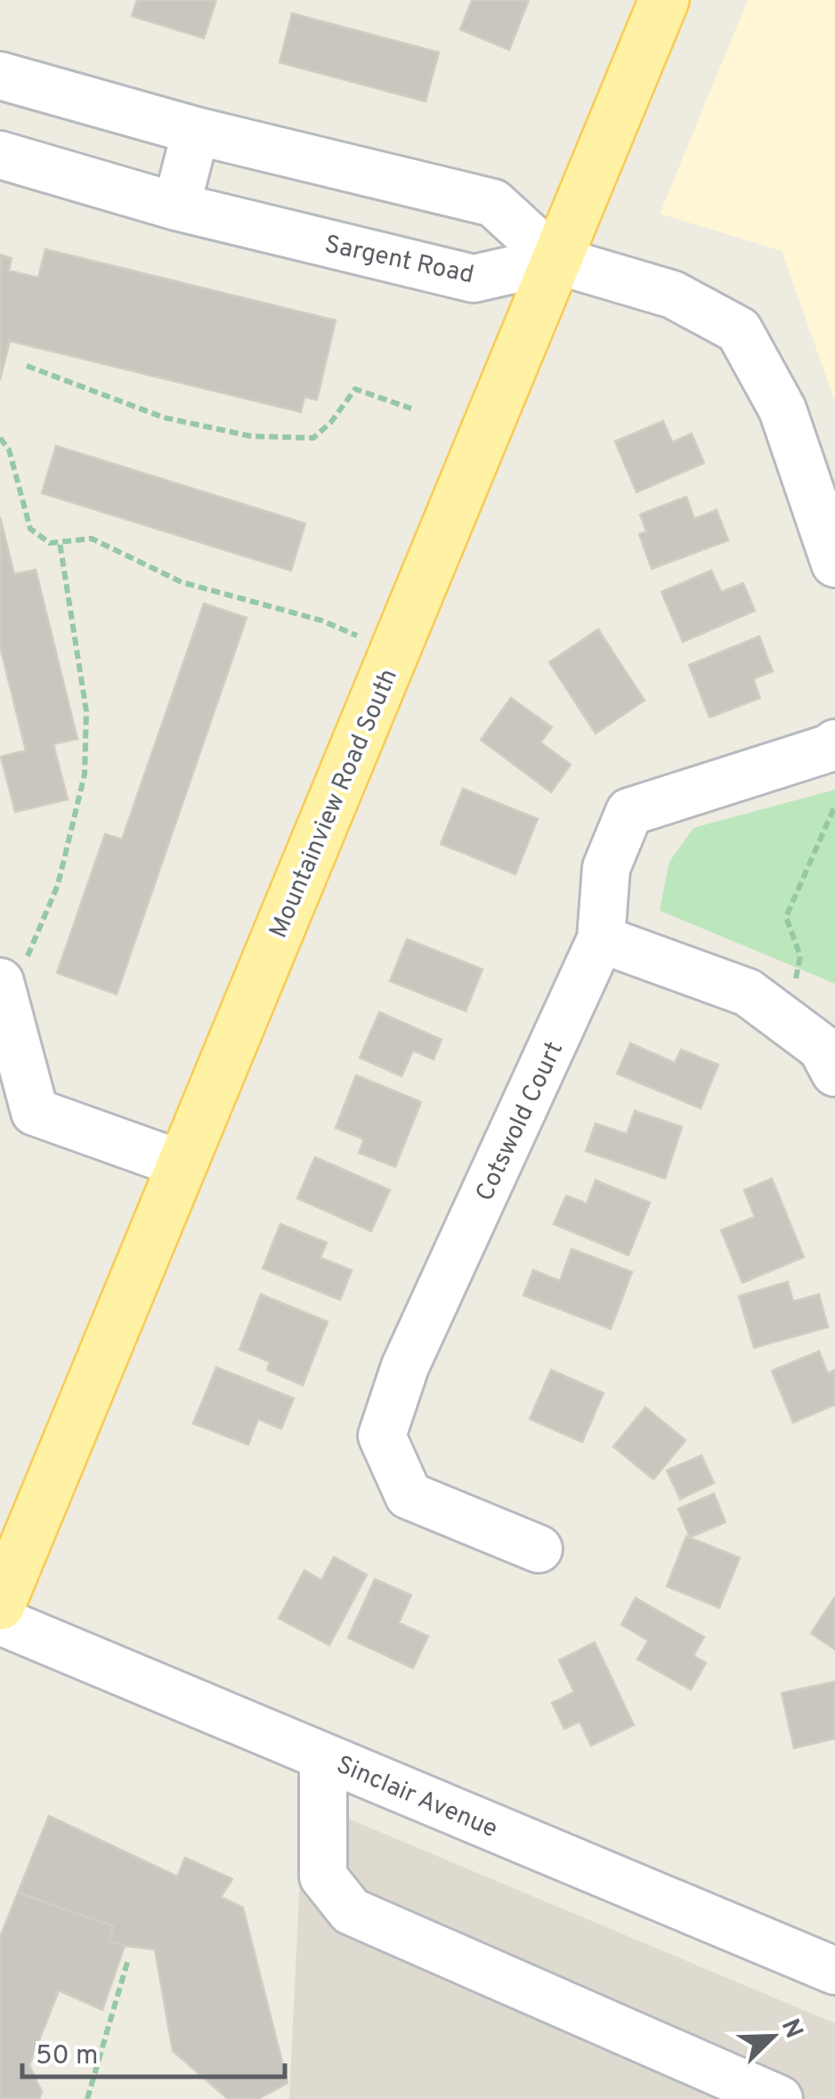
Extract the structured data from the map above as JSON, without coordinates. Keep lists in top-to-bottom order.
{
  "streets": {
    "main road": ["Mountainview Road South"],
    "street": ["Sargent Road", "Cotswold Court", "Sinclair Avenue"]
  },
  "crossings": [
    ["Sargent Road", "Mountainview Road South"]
  ],
  "scale_bar": "50 m",
  "north": "top right"
}
